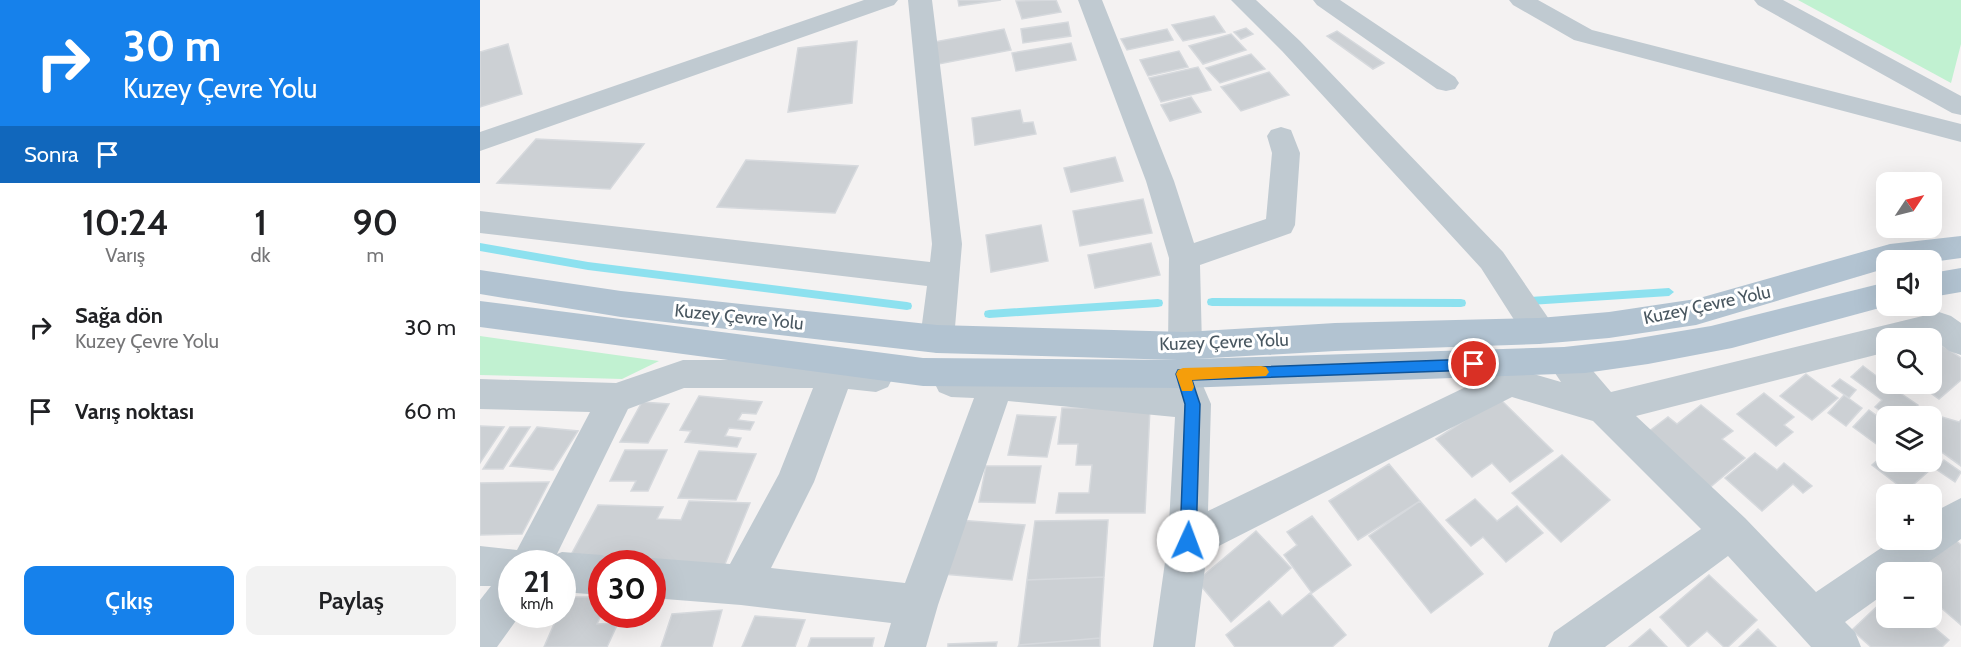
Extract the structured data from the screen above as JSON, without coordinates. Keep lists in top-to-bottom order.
{
  "streets": {
    "main road": ["Kuzey Çevre Yolu"]
  },
  "north": "top right",
  "page": {
    "turn": ["30 m", "Kuzey Çevre Yolu"],
    "then": "Sonra",
    "map_buttons": ["+", "−"],
    "eta": [
      "10:24",
      "Varış",
      "1",
      "dk",
      "90",
      "m"
    ],
    "list": [
      {
        "name": "Sağa dön",
        "note": "Kuzey Çevre Yolu",
        "value": "30 m"
      },
      {
        "name": "Varış noktası",
        "value": "60 m"
      }
    ],
    "speed": "21 km/h",
    "limit": "30",
    "buttons": ["Çıkış", "Paylaş"]
  }
}
